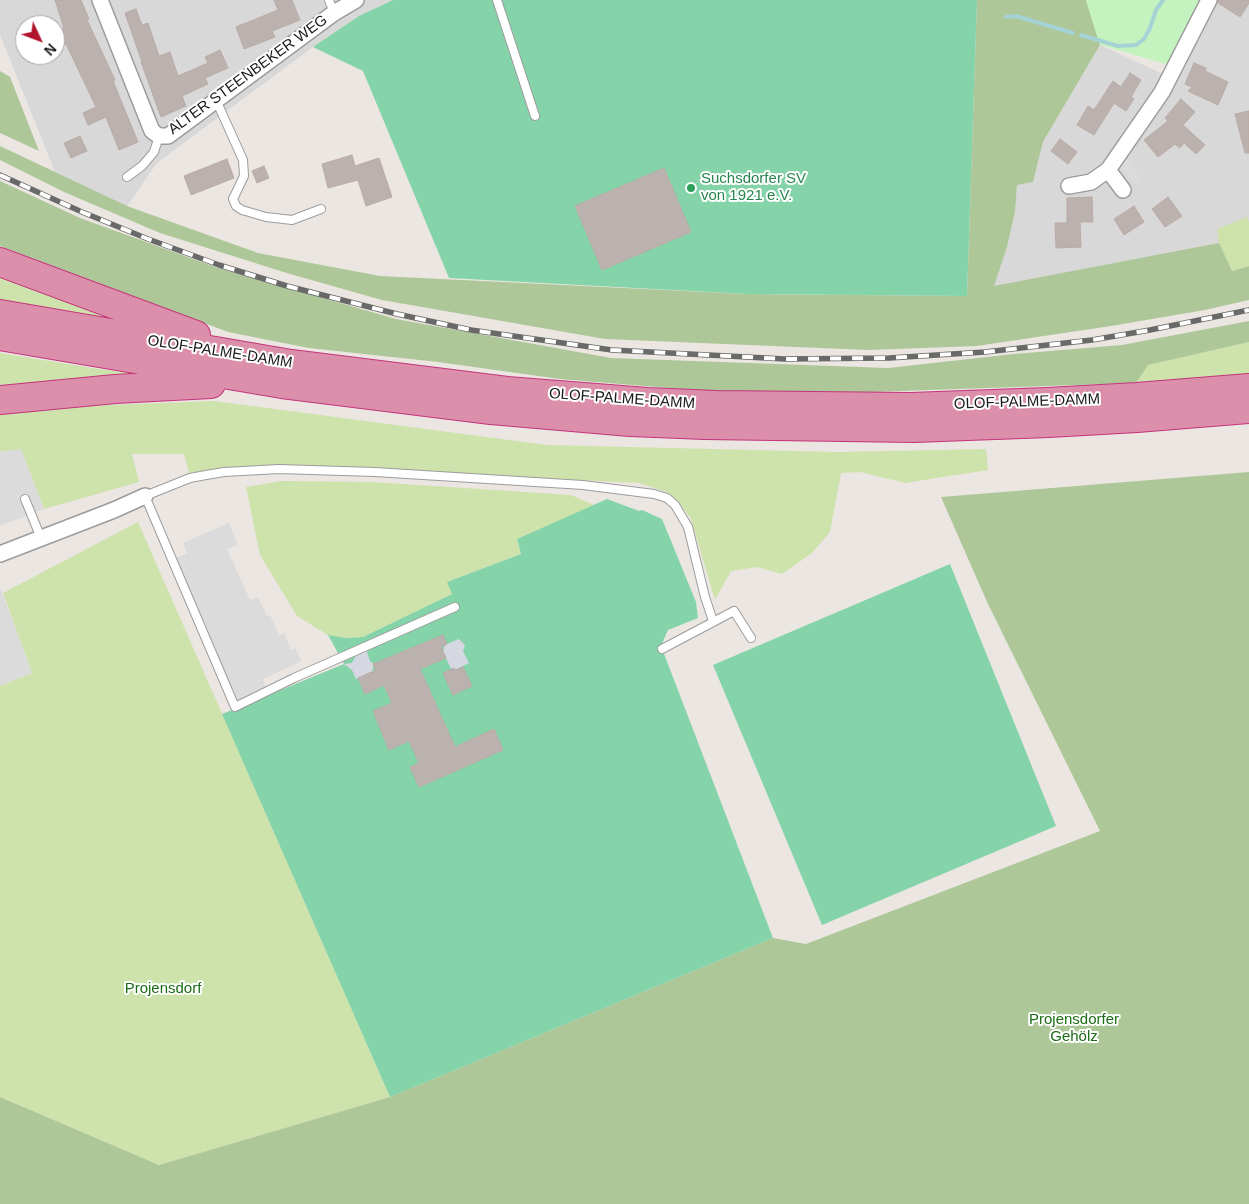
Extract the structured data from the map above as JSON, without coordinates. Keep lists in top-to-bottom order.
{
  "streets": {
    "highway": ["OLOF-PALME-DAMM"],
    "street": ["ALTER STEENBEKER WEG"]
  },
  "parks": ["Projensdorf", "Projensdorfer Gehölz"],
  "places": ["Suchsdorfer SV von 1921 e.V."],
  "north": "bottom right"
}
